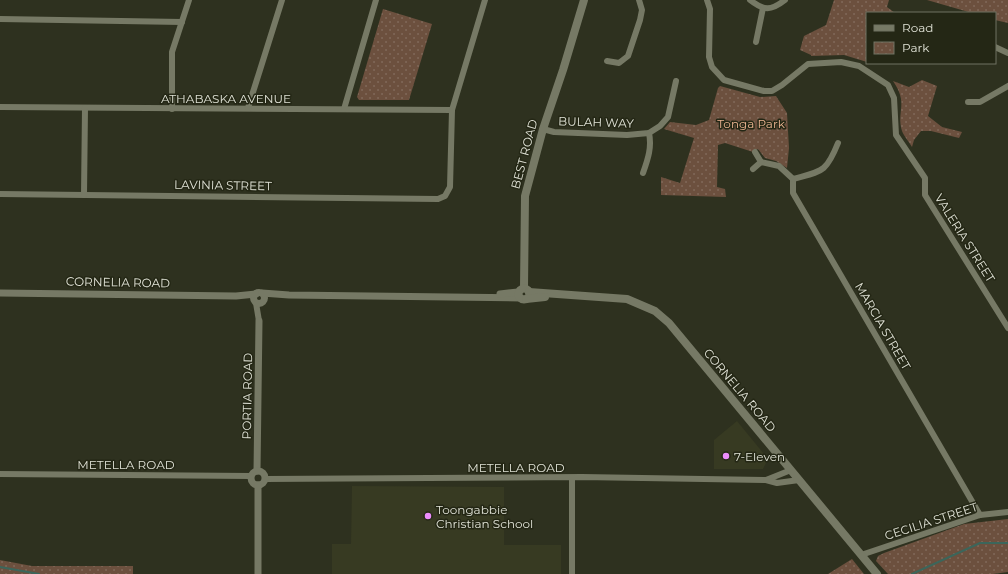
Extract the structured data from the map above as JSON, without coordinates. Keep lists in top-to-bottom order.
{
  "streets": {
    "main road": ["BEST ROAD", "CORNELIA ROAD"],
    "street": [
      "ATHABASKA AVENUE",
      "BULAH WAY",
      "LAVINIA STREET",
      "VALERIA STREET",
      "MARCIA STREET",
      "PORTIA ROAD",
      "METELLA ROAD",
      "CECILIA STREET"
    ]
  },
  "crossings": [
    ["ATHABASKA AVENUE", "LAVINIA STREET"],
    ["BULAH WAY", "BEST ROAD"],
    ["BEST ROAD", "CORNELIA ROAD"],
    ["CORNELIA ROAD", "PORTIA ROAD"],
    ["CORNELIA ROAD", "METELLA ROAD"],
    ["CORNELIA ROAD", "CECILIA STREET"],
    ["MARCIA STREET", "CECILIA STREET"],
    ["PORTIA ROAD", "METELLA ROAD"]
  ],
  "parks": ["Tonga Park"],
  "places": ["7-Eleven", "Toongabbie Christian School"],
  "legend": ["Road", "Park"]
}
